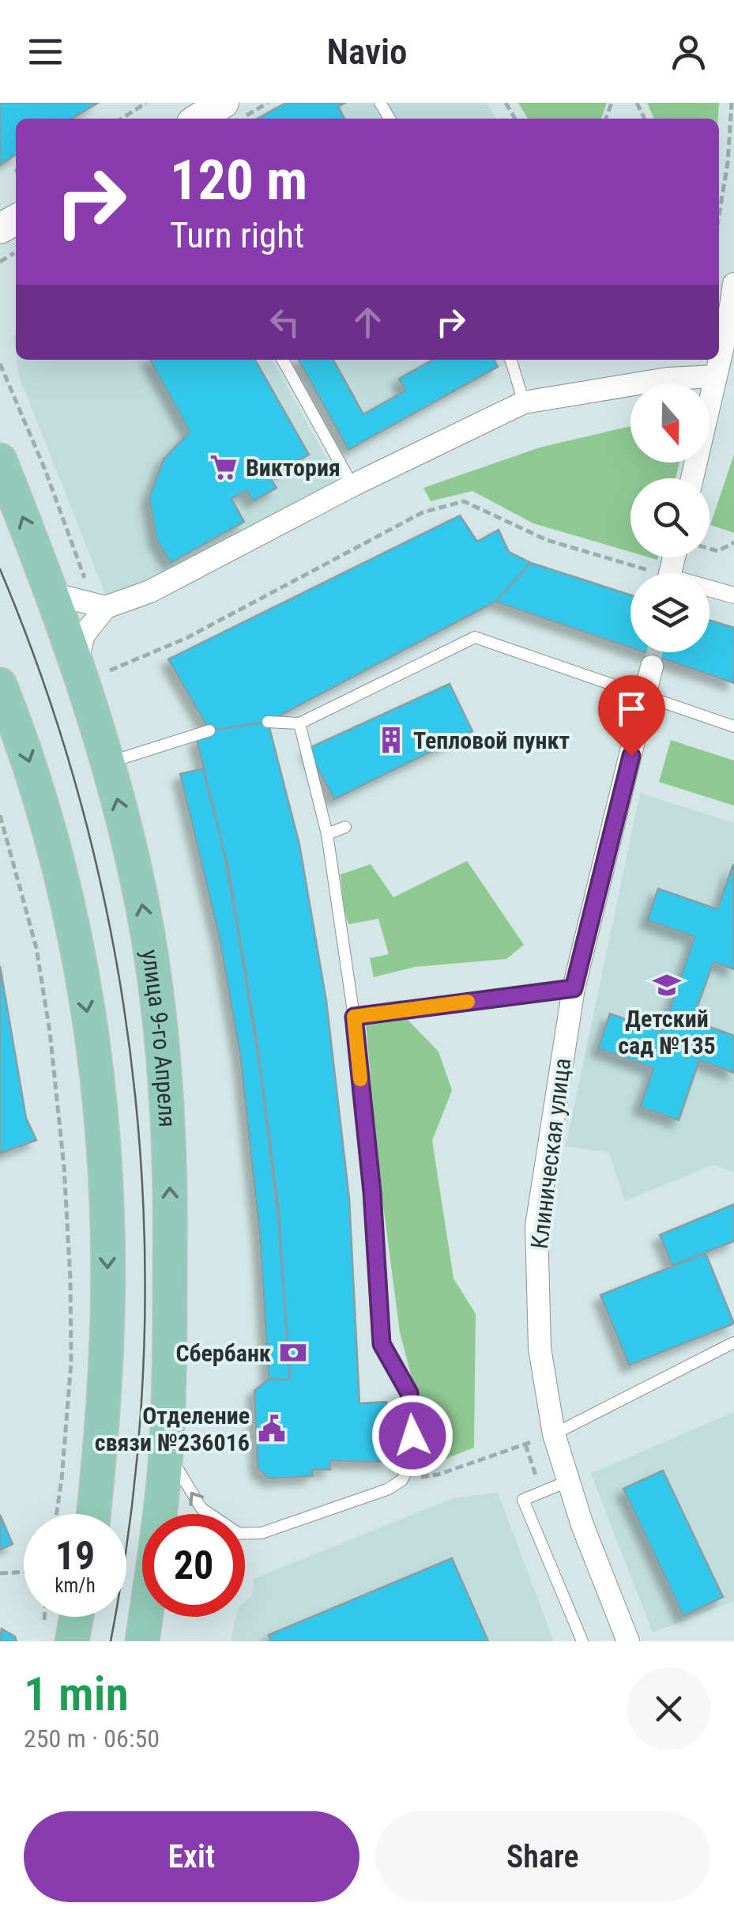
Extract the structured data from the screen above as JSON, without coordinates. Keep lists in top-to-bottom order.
{
  "streets": {
    "main road": ["улица 9-го Апреля"],
    "street": ["Клиническая улица"]
  },
  "places": {
    "supermarket": ["Виктория"],
    "building": ["Тепловой пункт"],
    "school or university": ["Детский сад №135"],
    "bank": ["Сбербанк"],
    "public building": ["Отделение связи №236016"]
  },
  "north": "bottom",
  "page": {
    "header": "Navio",
    "turn": ["120 m", "Turn right"],
    "speed": "19 km/h",
    "limit": "20",
    "heading": ["1 min", "250 m · 06:50"],
    "buttons": ["Exit", "Share"]
  }
}
